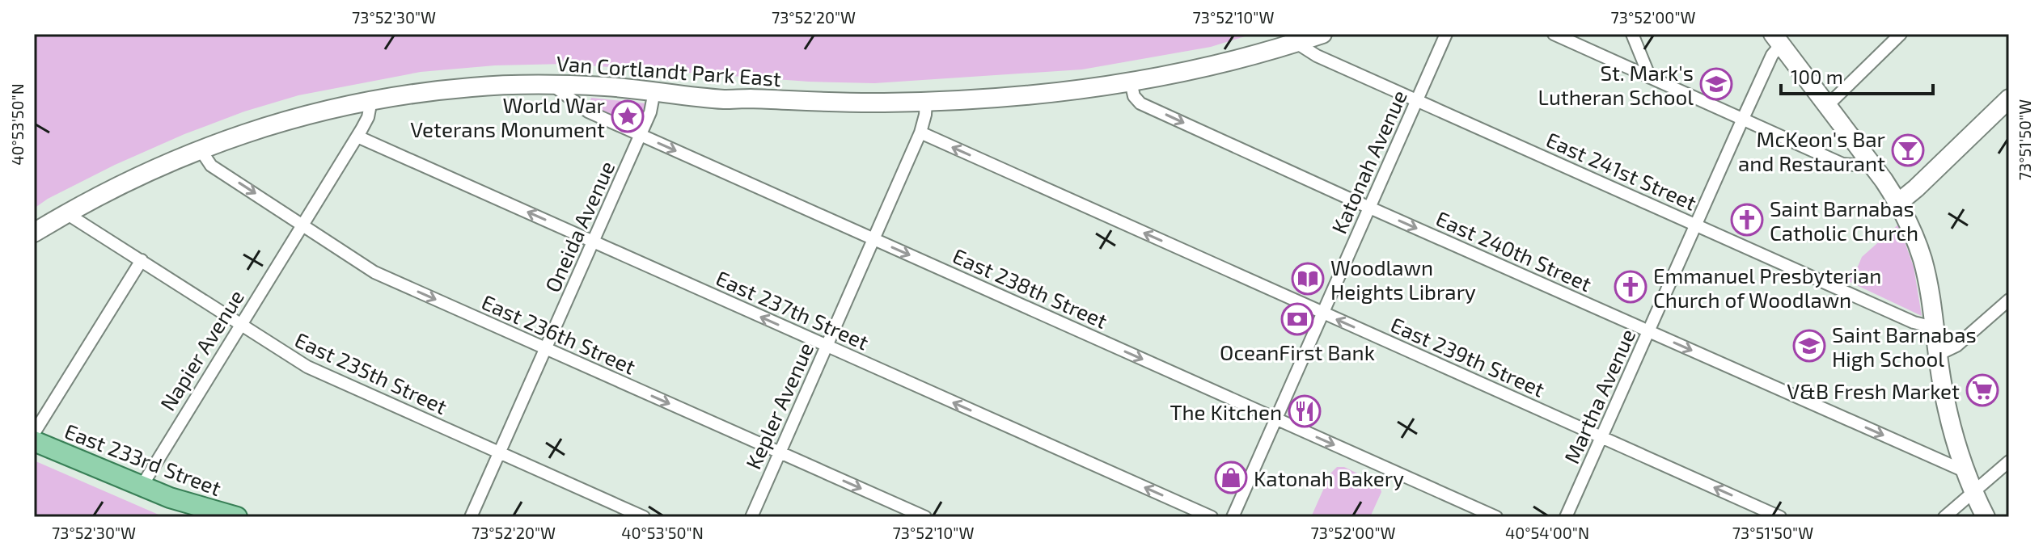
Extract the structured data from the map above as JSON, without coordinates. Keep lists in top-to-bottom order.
{
  "streets": {
    "main road": ["East 233rd Street"],
    "street": [
      "Van Cortlandt Park East",
      "Katonah Avenue",
      "East 241st Street",
      "Oneida Avenue",
      "East 240th Street",
      "East 238th Street",
      "East 237th Street",
      "East 236th Street",
      "Napier Avenue",
      "East 239th Street",
      "East 235th Street",
      "Martha Avenue",
      "Kepler Avenue"
    ]
  },
  "crossings": [
    ["Van Cortlandt Park East", "East 241st Street"],
    ["Van Cortlandt Park East", "Oneida Avenue"],
    ["Van Cortlandt Park East", "East 240th Street"],
    ["Van Cortlandt Park East", "East 238th Street"],
    ["Van Cortlandt Park East", "East 236th Street"],
    ["Van Cortlandt Park East", "Napier Avenue"],
    ["Van Cortlandt Park East", "East 235th Street"],
    ["Katonah Avenue", "East 241st Street"],
    ["Katonah Avenue", "East 240th Street"],
    ["Katonah Avenue", "East 238th Street"],
    ["Katonah Avenue", "East 239th Street"],
    ["East 241st Street", "Martha Avenue"],
    ["Oneida Avenue", "East 238th Street"],
    ["Oneida Avenue", "East 237th Street"],
    ["Oneida Avenue", "East 236th Street"],
    ["Oneida Avenue", "East 235th Street"],
    ["East 240th Street", "Martha Avenue"],
    ["East 238th Street", "Kepler Avenue"],
    ["East 237th Street", "Napier Avenue"],
    ["East 237th Street", "Kepler Avenue"],
    ["East 236th Street", "Napier Avenue"],
    ["East 236th Street", "Kepler Avenue"],
    ["Napier Avenue", "East 235th Street"],
    ["Napier Avenue", "East 233rd Street"],
    ["East 239th Street", "Martha Avenue"],
    ["East 239th Street", "Kepler Avenue"]
  ],
  "one_way": [
    "East 240th Street",
    "East 238th Street",
    "East 237th Street",
    "East 236th Street",
    "East 239th Street"
  ],
  "places": {
    "school or university": ["St. Mark's Lutheran School", "Saint Barnabas High School"],
    "place": ["World War Veterans Monument"],
    "bar": ["McKeon's Bar and Restaurant"],
    "church": ["Saint Barnabas Catholic Church", "Emmanuel Presbyterian Church of Woodlawn"],
    "library": ["Woodlawn Heights Library"],
    "bank": ["OceanFirst Bank"],
    "supermarket": ["V&B Fresh Market"],
    "restaurant": ["The Kitchen"],
    "shop": ["Katonah Bakery"]
  },
  "scale_bar": "100 m",
  "coordinates": [
    "73°52'30\"W",
    "73°52'20\"W",
    "73°52'10\"W",
    "73°52'00\"W",
    "40°53'50\"N",
    "73°51'50\"W",
    "40°54'00\"N"
  ]
}
